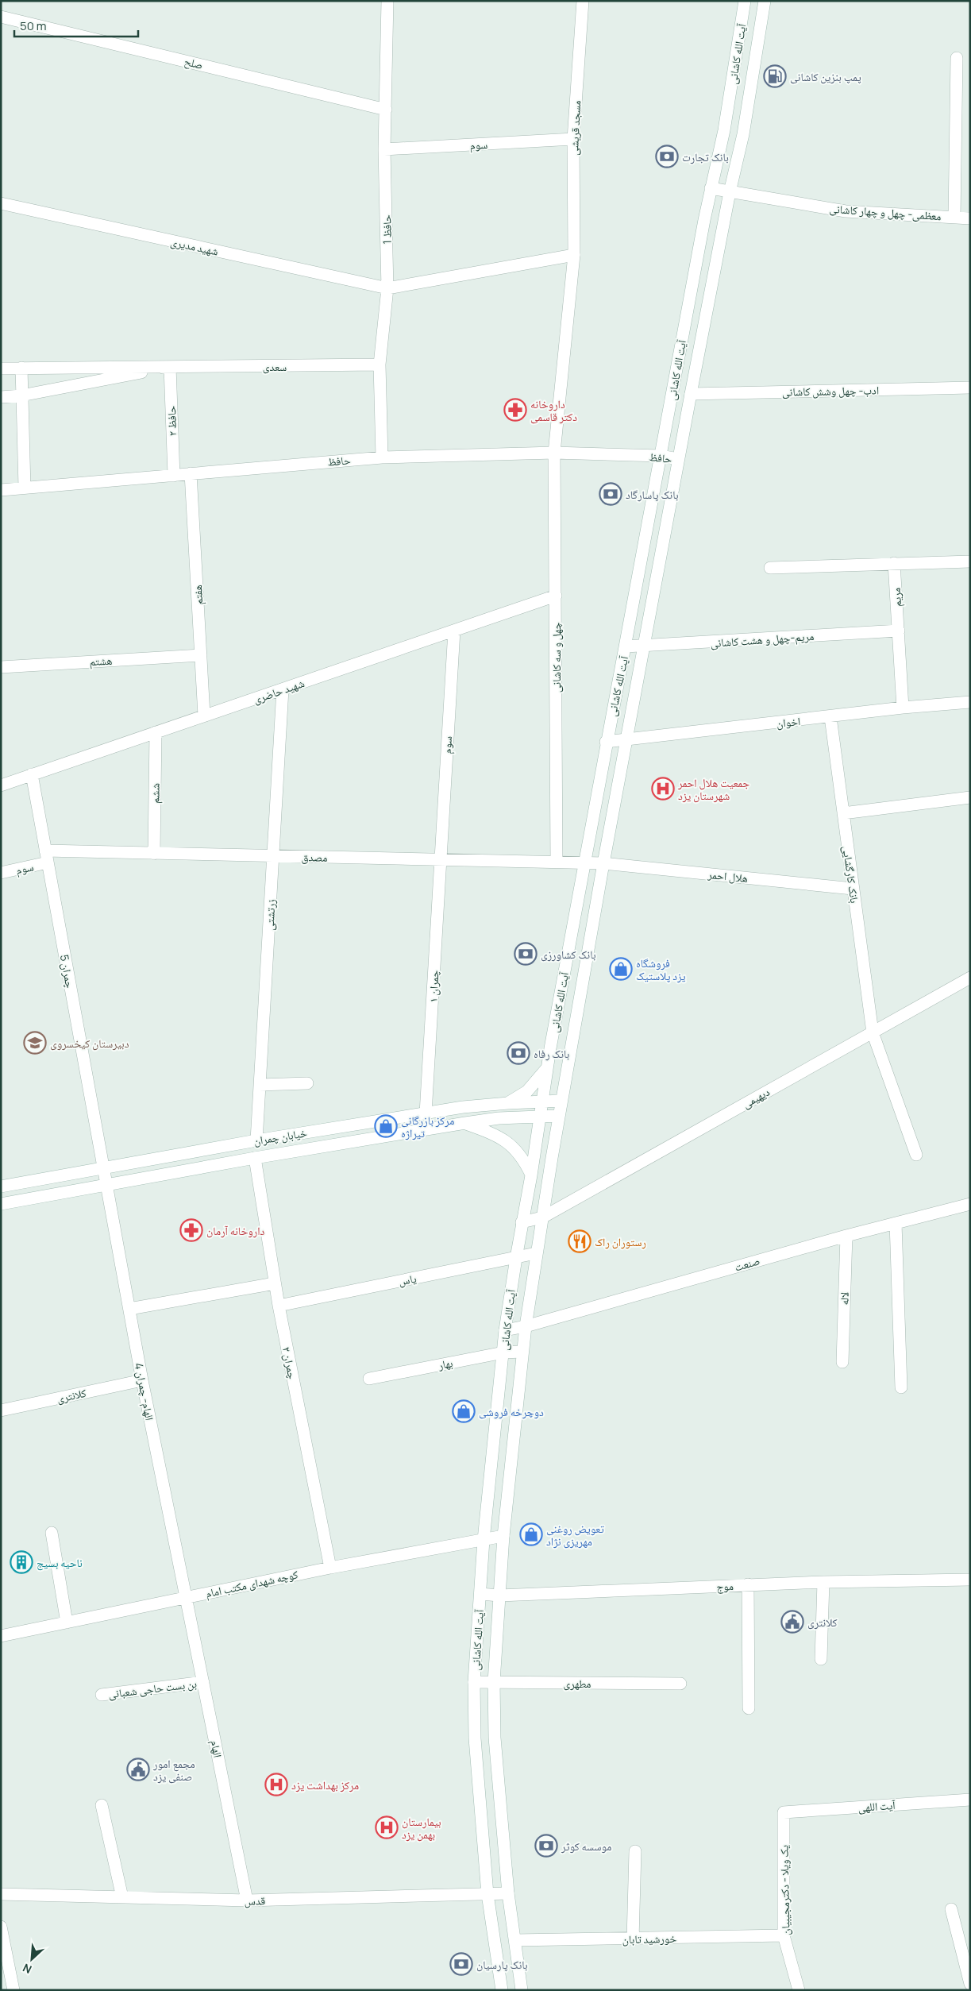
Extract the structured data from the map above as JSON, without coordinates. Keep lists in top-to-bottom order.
{
  "streets": {
    "street": [
      "آیت الله کاشانی",
      "صلح",
      "مسجد قریشی",
      "سوم",
      "معظمی- چهل و چهار کاشانی",
      "حافظ 1",
      "شهید مدیری",
      "سعدی",
      "ادب- چهل وشش کاشانی",
      "حافظ ۲",
      "حافظ",
      "هفتم",
      "مریم",
      "مریم-چهل و هشت کاشانی",
      "چهل و سه کاشانی",
      "هشتم",
      "شهید حاضری",
      "اخوان",
      "ششم",
      "مصدق",
      "بانک کارگشایی",
      "هلال احمر",
      "زرتشتی",
      "چمران 5",
      "چمران ۱",
      "دیهیمی",
      "خیابان چمران",
      "صنعت",
      "یاس",
      "لاله",
      "چمران ۲",
      "بهار",
      "الهام- چمران 4",
      "کلانتری",
      "کوچه شهدای مکتب امام",
      "موج",
      "مطهری",
      "بن بست حاجی شعبانی",
      "الهام",
      "آیت اللهی",
      "یک ویلا - دکترمجیبیان",
      "قدس",
      "خورشید تابان"
    ]
  },
  "crossings": [
    ["آیت الله کاشانی", "معظمی- چهل و چهار کاشانی"],
    ["آیت الله کاشانی", "ادب- چهل وشش کاشانی"],
    ["آیت الله کاشانی", "حافظ"],
    ["آیت الله کاشانی", "مریم-چهل و هشت کاشانی"],
    ["آیت الله کاشانی", "اخوان"],
    ["آیت الله کاشانی", "مصدق"],
    ["آیت الله کاشانی", "هلال احمر"],
    ["آیت الله کاشانی", "دیهیمی"],
    ["آیت الله کاشانی", "خیابان چمران"],
    ["آیت الله کاشانی", "صنعت"],
    ["آیت الله کاشانی", "یاس"],
    ["آیت الله کاشانی", "بهار"],
    ["آیت الله کاشانی", "کوچه شهدای مکتب امام"],
    ["آیت الله کاشانی", "موج"],
    ["آیت الله کاشانی", "مطهری"],
    ["آیت الله کاشانی", "قدس"],
    ["آیت الله کاشانی", "خورشید تابان"],
    ["صلح", "حافظ 1"],
    ["مسجد قریشی", "سوم"],
    ["مسجد قریشی", "حافظ"],
    ["مسجد قریشی", "چهل و سه کاشانی"],
    ["سوم", "حافظ 1"],
    ["سوم", "شهید حاضری"],
    ["سوم", "مصدق"],
    ["سوم", "چمران 5"],
    ["سوم", "چمران ۱"],
    ["حافظ 1", "شهید مدیری"],
    ["حافظ 1", "سعدی"],
    ["حافظ 1", "حافظ"],
    ["سعدی", "حافظ ۲"],
    ["حافظ ۲", "حافظ"],
    ["حافظ", "هفتم"],
    ["حافظ", "چهل و سه کاشانی"],
    ["هفتم", "هشتم"],
    ["هفتم", "شهید حاضری"],
    ["مریم", "مریم-چهل و هشت کاشانی"],
    ["مریم", "اخوان"],
    ["چهل و سه کاشانی", "شهید حاضری"],
    ["چهل و سه کاشانی", "مصدق"],
    ["شهید حاضری", "ششم"],
    ["شهید حاضری", "زرتشتی"],
    ["شهید حاضری", "چمران 5"],
    ["اخوان", "بانک کارگشایی"],
    ["ششم", "مصدق"],
    ["مصدق", "هلال احمر"],
    ["مصدق", "زرتشتی"],
    ["مصدق", "چمران 5"],
    ["مصدق", "چمران ۱"],
    ["بانک کارگشایی", "هلال احمر"],
    ["بانک کارگشایی", "دیهیمی"],
    ["زرتشتی", "خیابان چمران"],
    ["چمران 5", "خیابان چمران"],
    ["چمران 5", "الهام- چمران 4"],
    ["چمران ۱", "خیابان چمران"],
    ["خیابان چمران", "چمران ۲"],
    ["خیابان چمران", "الهام- چمران 4"],
    ["صنعت", "لاله"],
    ["یاس", "چمران ۲"],
    ["چمران ۲", "کوچه شهدای مکتب امام"],
    ["الهام- چمران 4", "کلانتری"],
    ["الهام- چمران 4", "کوچه شهدای مکتب امام"],
    ["الهام- چمران 4", "الهام"],
    ["کوچه شهدای مکتب امام", "الهام"],
    ["بن بست حاجی شعبانی", "الهام"],
    ["الهام", "قدس"],
    ["آیت اللهی", "یک ویلا - دکترمجیبیان"],
    ["یک ویلا - دکترمجیبیان", "خورشید تابان"]
  ],
  "places": {
    "fuel station": ["پمپ بنزین کاشانی"],
    "bank": [
      "بانک تجارت",
      "بانک پاسارگاد",
      "بانک کشاورزی",
      "بانک رفاه",
      "موسسه کوثر",
      "بانک پارسیان"
    ],
    "pharmacy": ["داروخانه دکتر قاسمی", "داروخانه آرمان"],
    "hospital": ["جمعیت هلال احمر شهرستان یزد", "مرکز بهداشت یزد", "بیمارستان بهمن یزد"],
    "shop": [
      "فروشگاه یزد پلاستیک",
      "مرکز بازرگانی تیراژه",
      "دوچرخه فروشی",
      "تعویض روغنی مهریزی نژاد"
    ],
    "school or university": ["دبیرستان کیخسروی"],
    "restaurant": ["رستوران راک"],
    "building": ["ناحیه بسیج"],
    "public building": ["کلانتری", "مجمع امور صنفی یزد"]
  },
  "scale_bar": "50 m",
  "north": "bottom left"
}
